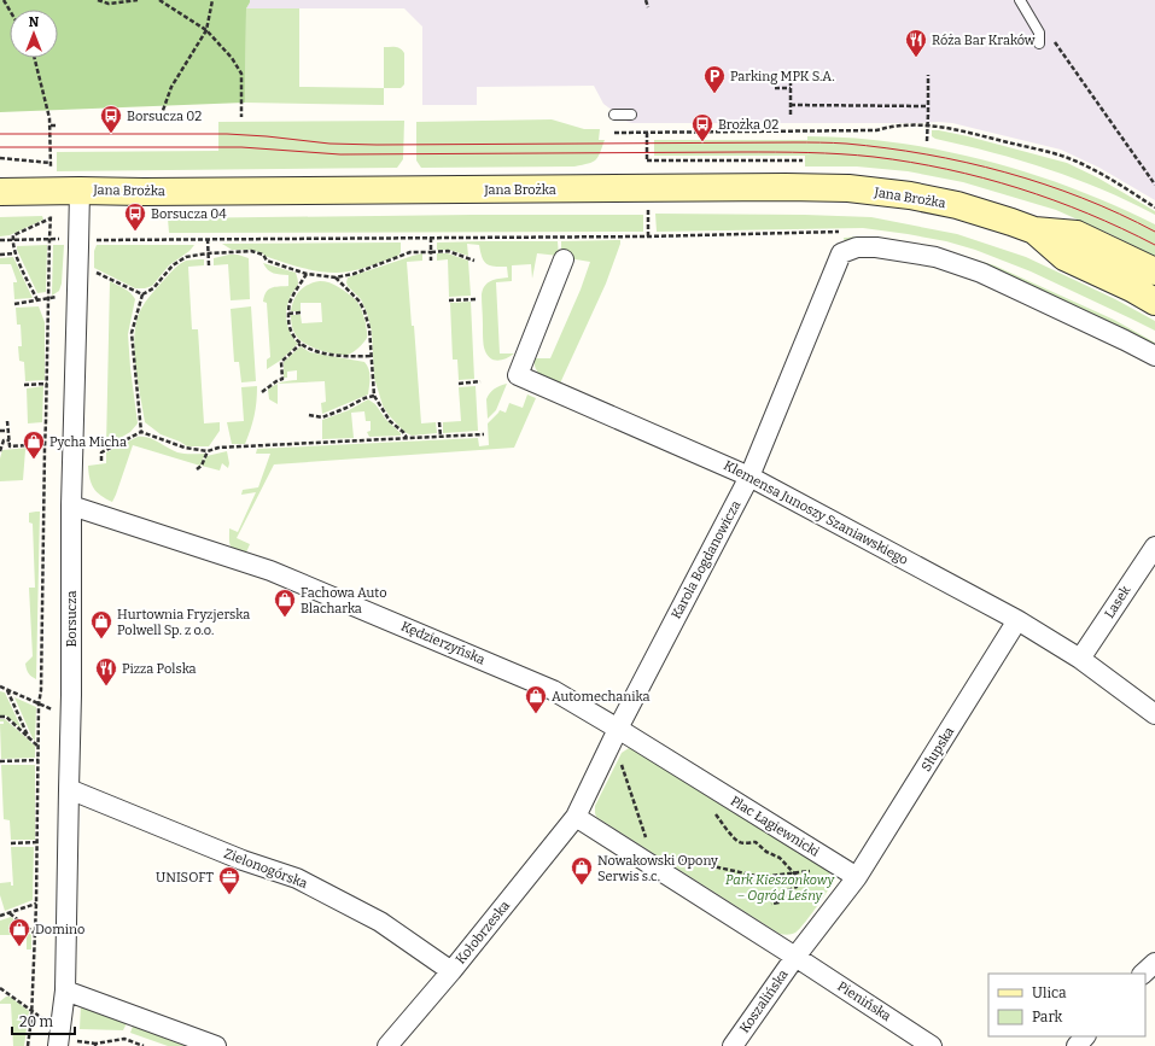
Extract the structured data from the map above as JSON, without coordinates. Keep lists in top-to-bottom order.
{
  "streets": {
    "main road": ["Jana Brożka"],
    "street": [
      "Klemensa Junoszy Szaniawskiego",
      "Karola Bogdanowicza",
      "Lasek",
      "Borsucza",
      "Kędzierzyńska",
      "Słupska",
      "Plac Łagiewnicki",
      "Zielonogórska",
      "Kołobrzeska",
      "Koszalińska",
      "Pienińska"
    ]
  },
  "crossings": [
    ["Jana Brożka", "Borsucza"],
    ["Klemensa Junoszy Szaniawskiego", "Karola Bogdanowicza"],
    ["Klemensa Junoszy Szaniawskiego", "Lasek"],
    ["Klemensa Junoszy Szaniawskiego", "Słupska"],
    ["Karola Bogdanowicza", "Kędzierzyńska"],
    ["Karola Bogdanowicza", "Plac Łagiewnicki"],
    ["Borsucza", "Kędzierzyńska"],
    ["Borsucza", "Zielonogórska"],
    ["Kędzierzyńska", "Plac Łagiewnicki"],
    ["Słupska", "Plac Łagiewnicki"],
    ["Zielonogórska", "Kołobrzeska"],
    ["Koszalińska", "Pienińska"]
  ],
  "parks": ["Park Kieszonkowy – Ogród Leśny"],
  "places": {
    "restaurant": ["Róża Bar Kraków", "Pizza Polska"],
    "parking": ["Parking MPK S.A."],
    "bus stop": ["Borsucza 02", "Brożka 02", "Borsucza 04"],
    "shop": [
      "Pycha Micha",
      "Fachowa Auto Blacharka",
      "Hurtownia Fryzjerska Polwell Sp. z o.o.",
      "Automechanika",
      "Nowakowski Opony Serwis s.c.",
      "Domino"
    ],
    "office": ["UNISOFT"]
  },
  "legend": ["Ulica", "Park"],
  "scale_bar": "20 m",
  "north": "top"
}
